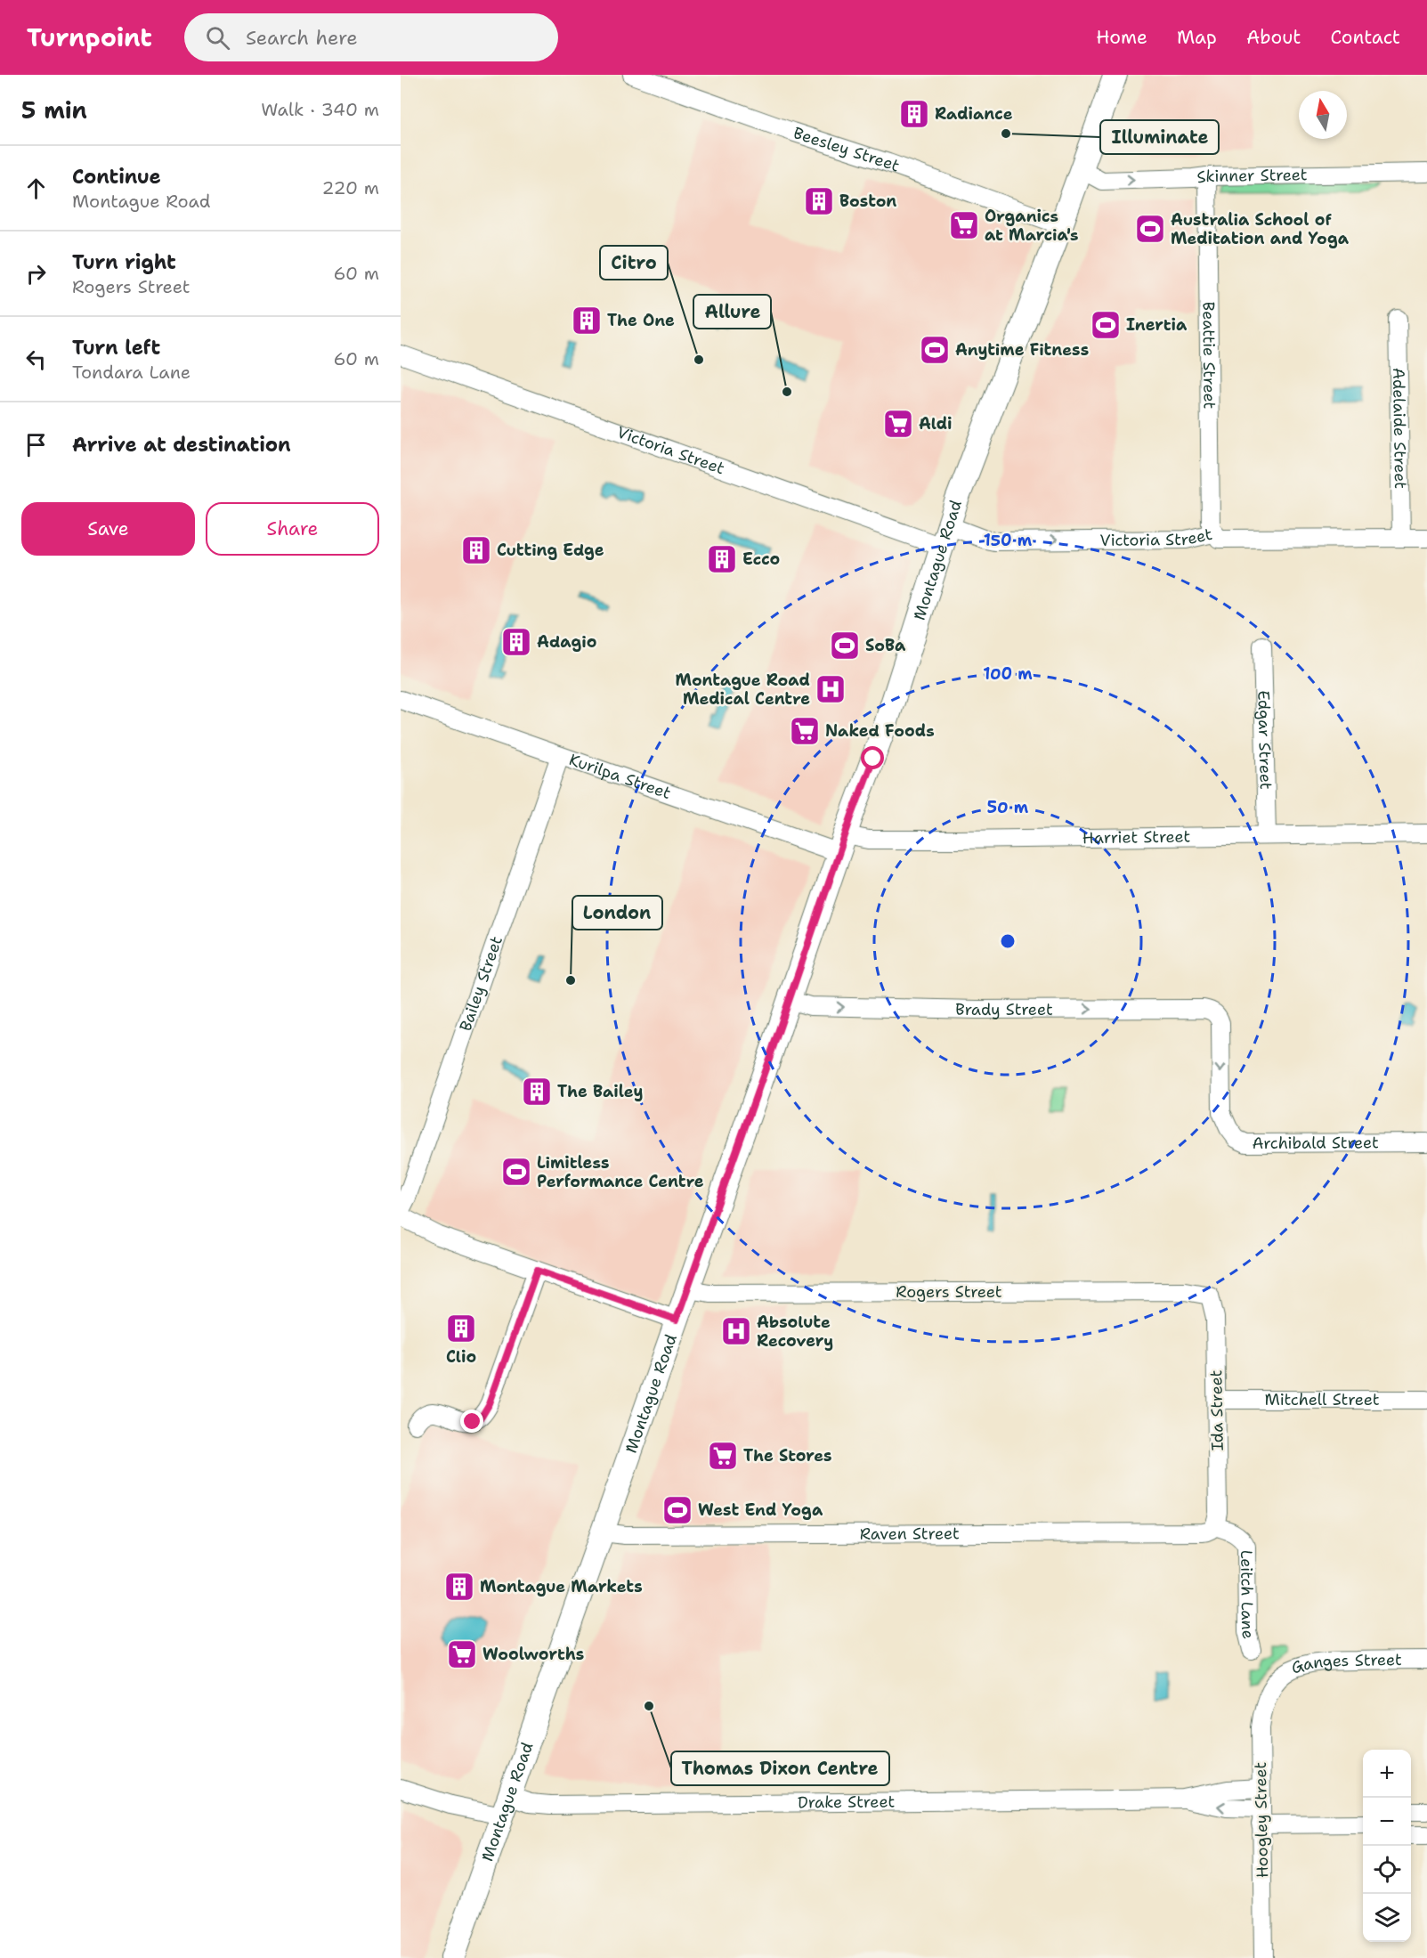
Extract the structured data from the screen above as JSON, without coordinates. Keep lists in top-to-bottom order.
{
  "streets": {
    "street": [
      "Beesley Street",
      "Skinner Street",
      "Beattie Street",
      "Adelaide Street",
      "Victoria Street",
      "Montague Road",
      "Edgar Street",
      "Kurilpa Street",
      "Harriet Street",
      "Bailey Street",
      "Brady Street",
      "Archibald Street",
      "Rogers Street",
      "Mitchell Street",
      "Ida Street",
      "Raven Street",
      "Leitch Lane",
      "Ganges Street",
      "Drake Street",
      "Hoogley Street"
    ]
  },
  "crossings": [
    ["Beesley Street", "Montague Road"],
    ["Skinner Street", "Beattie Street"],
    ["Skinner Street", "Montague Road"],
    ["Beattie Street", "Victoria Street"],
    ["Adelaide Street", "Victoria Street"],
    ["Victoria Street", "Montague Road"],
    ["Montague Road", "Kurilpa Street"],
    ["Montague Road", "Harriet Street"],
    ["Montague Road", "Brady Street"],
    ["Montague Road", "Rogers Street"],
    ["Montague Road", "Raven Street"],
    ["Montague Road", "Drake Street"],
    ["Edgar Street", "Harriet Street"],
    ["Kurilpa Street", "Harriet Street"],
    ["Kurilpa Street", "Bailey Street"],
    ["Brady Street", "Archibald Street"],
    ["Rogers Street", "Ida Street"],
    ["Mitchell Street", "Ida Street"],
    ["Ida Street", "Raven Street"],
    ["Ida Street", "Leitch Lane"],
    ["Raven Street", "Leitch Lane"],
    ["Ganges Street", "Hoogley Street"],
    ["Drake Street", "Hoogley Street"]
  ],
  "one_way": ["Skinner Street", "Brady Street"],
  "places": {
    "building": [
      "Radiance",
      "Boston",
      "The One",
      "Cutting Edge",
      "Ecco",
      "Adagio",
      "The Bailey",
      "Clio",
      "Montague Markets"
    ],
    "other": [
      "Illuminate",
      "Citro",
      "Allure",
      "London",
      "Thomas Dixon Centre"
    ],
    "supermarket": [
      "Organics at Marcia's",
      "Aldi",
      "Naked Foods",
      "The Stores",
      "Woolworths"
    ],
    "sports": [
      "Australia School of Meditation and Yoga",
      "Inertia",
      "Anytime Fitness",
      "SoBa",
      "Limitless Performance Centre",
      "West End Yoga"
    ],
    "hospital": ["Montague Road Medical Centre", "Absolute Recovery"]
  },
  "north": "top",
  "page": {
    "header": "Turnpoint",
    "search": "Search here",
    "nav": [
      "Home",
      "Map",
      "About",
      "Contact"
    ],
    "heading": ["5 min", "Walk · 340 m"],
    "list": [
      ["Continue", "Montague Road", "220 m"],
      ["Turn right", "Rogers Street", "60 m"],
      ["Turn left", "Tondara Lane", "60 m"],
      "Arrive at destination"
    ],
    "buttons": ["Save", "Share"],
    "map_buttons": ["+", "−"]
  },
  "rings": ["150 m", "100 m", "50 m"]
}
